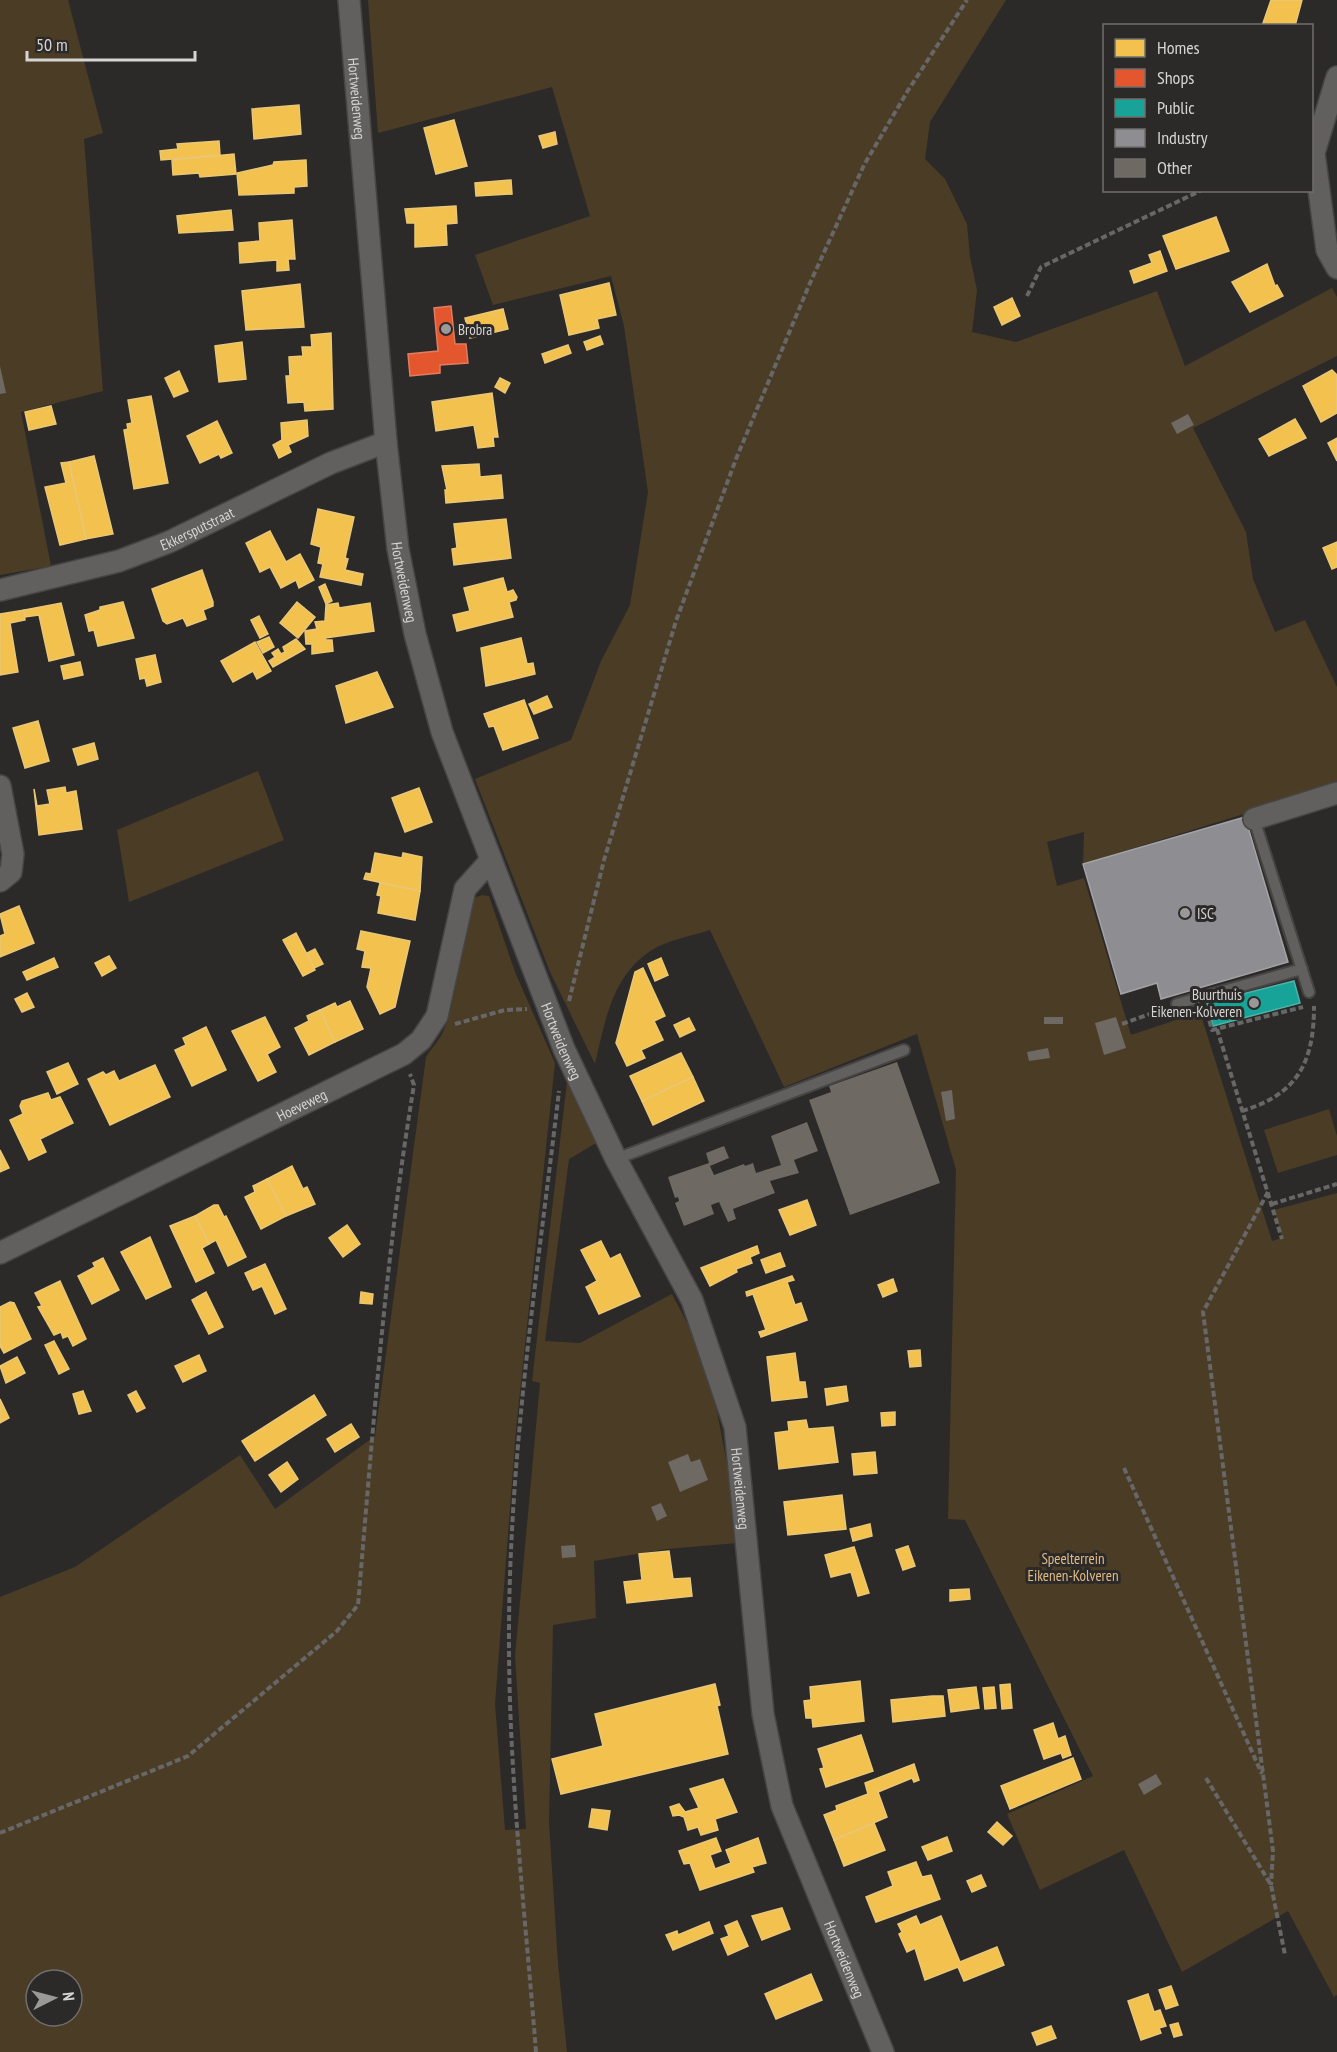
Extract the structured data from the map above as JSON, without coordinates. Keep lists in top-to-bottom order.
{
  "streets": {
    "street": ["Hortweidenweg", "Ekkersputstraat", "Hoeveweg"]
  },
  "crossings": [
    ["Hortweidenweg", "Ekkersputstraat"],
    ["Hortweidenweg", "Hoeveweg"]
  ],
  "parks": ["Speelterrein Eikenen-Kolveren"],
  "places": ["Brobra", "ISC", "Buurthuis Eikenen-Kolveren"],
  "legend": [
    "Homes",
    "Shops",
    "Public",
    "Industry",
    "Other"
  ],
  "scale_bar": "50 m",
  "north": "right"
}
